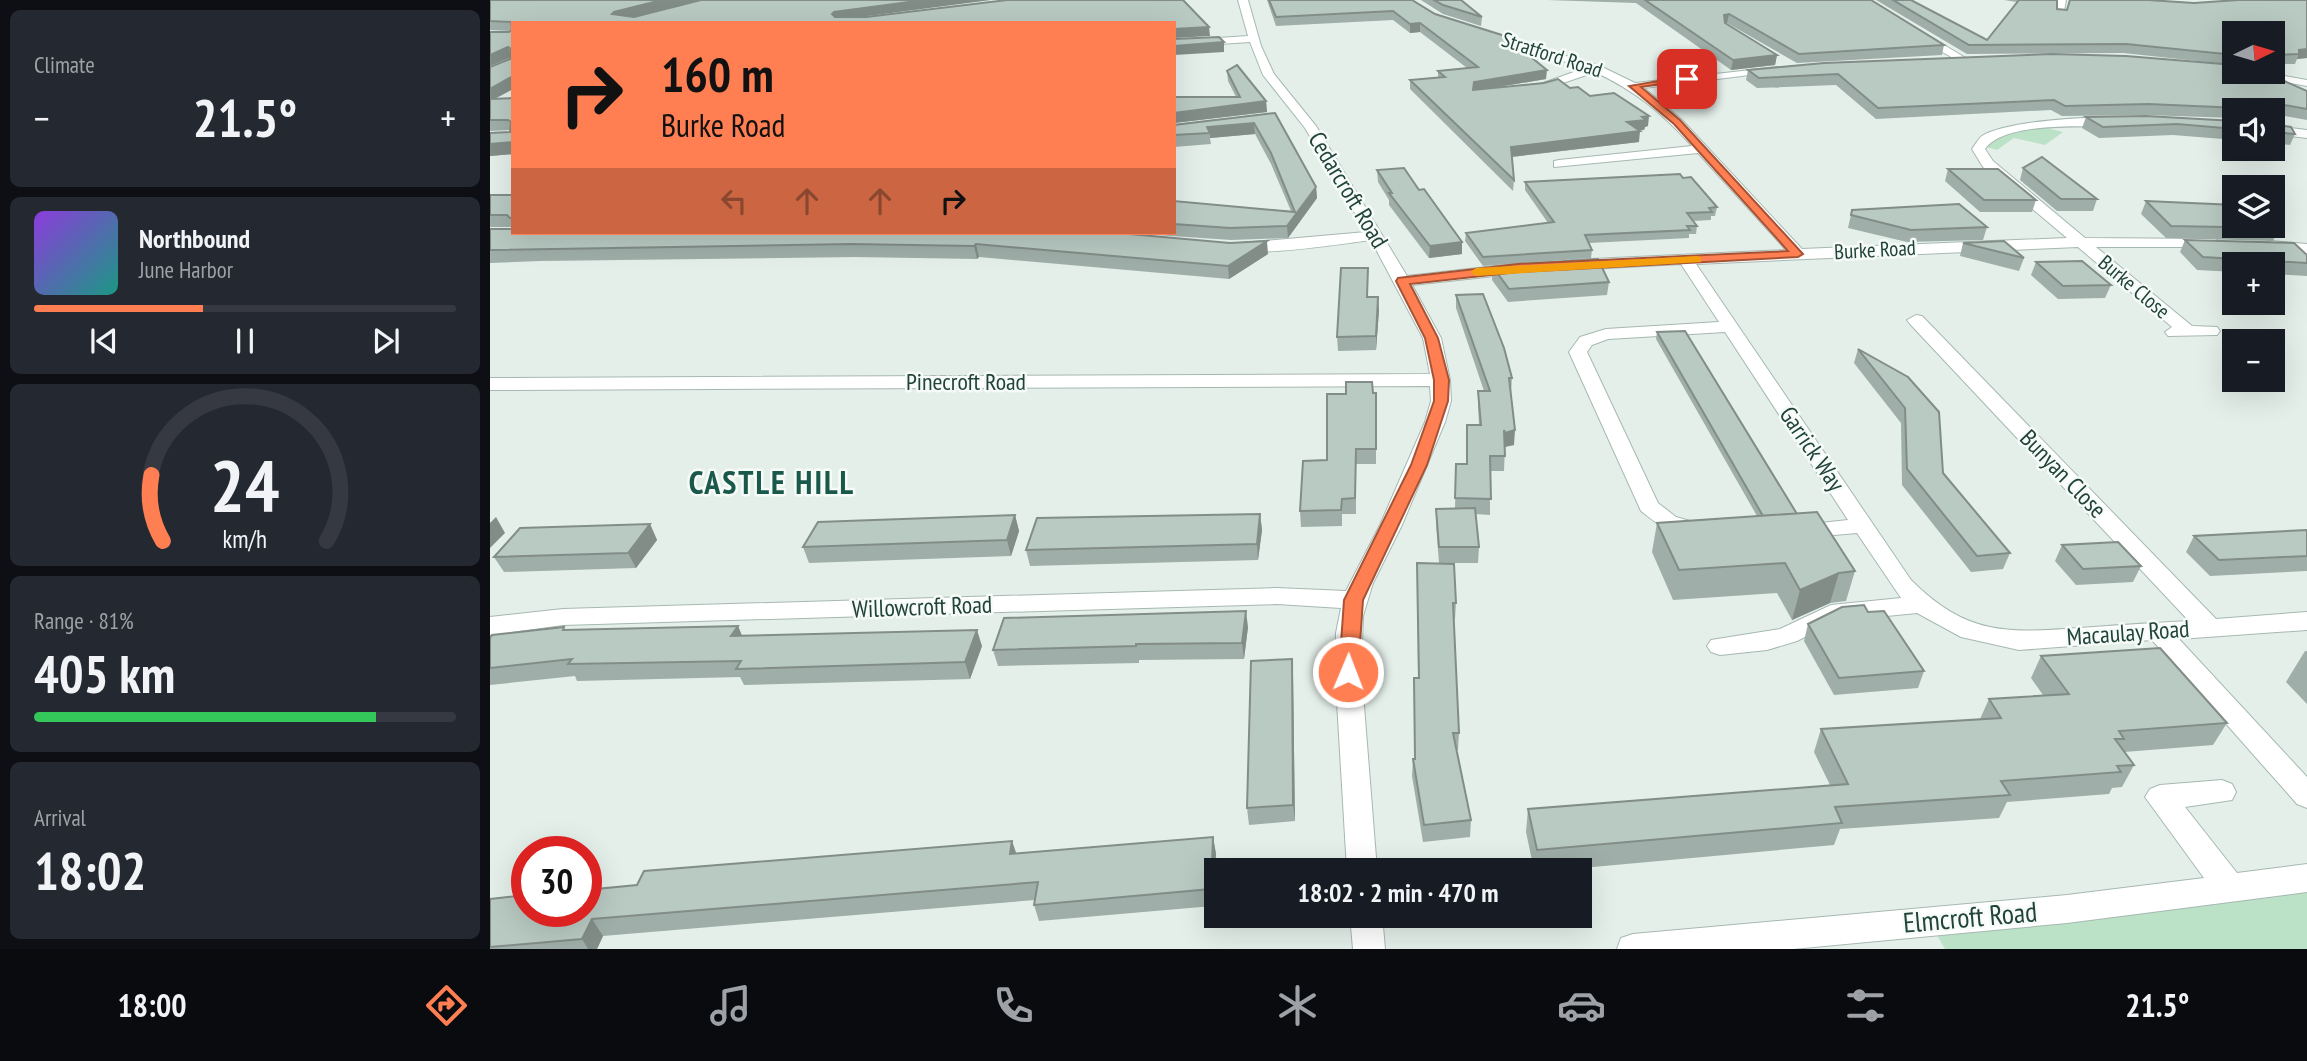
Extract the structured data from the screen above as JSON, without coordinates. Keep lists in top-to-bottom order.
{
  "streets": {
    "street": [
      "Stratford Road",
      "Cedarcroft Road",
      "Burke Road",
      "Burke Close",
      "Pinecroft Road",
      "Garrick Way",
      "Bunyan Close",
      "Willowcroft Road",
      "Macaulay Road",
      "Elmcroft Road"
    ]
  },
  "crossings": [
    ["Stratford Road", "Burke Road"],
    ["Cedarcroft Road", "Burke Road"],
    ["Cedarcroft Road", "Pinecroft Road"],
    ["Cedarcroft Road", "Willowcroft Road"],
    ["Burke Road", "Burke Close"],
    ["Burke Road", "Garrick Way"],
    ["Garrick Way", "Macaulay Road"],
    ["Bunyan Close", "Macaulay Road"]
  ],
  "districts": ["CASTLE HILL"],
  "north": "right",
  "page": {
    "tile": [
      "Climate",
      ["Range · 81%", "405 km"],
      ["Arrival", "18:02"]
    ],
    "map_buttons": ["+", "−"],
    "turn": ["160 m", "Burke Road"],
    "heat": ["−", "21.5°", "+"],
    "song": ["Northbound", "June Harbor"],
    "limit": "30",
    "trip": "18:02 · 2 min · 470 m",
    "tabs": ["18:00", "21.5°"],
    "gauge": ["24", "km/h"]
  }
}
